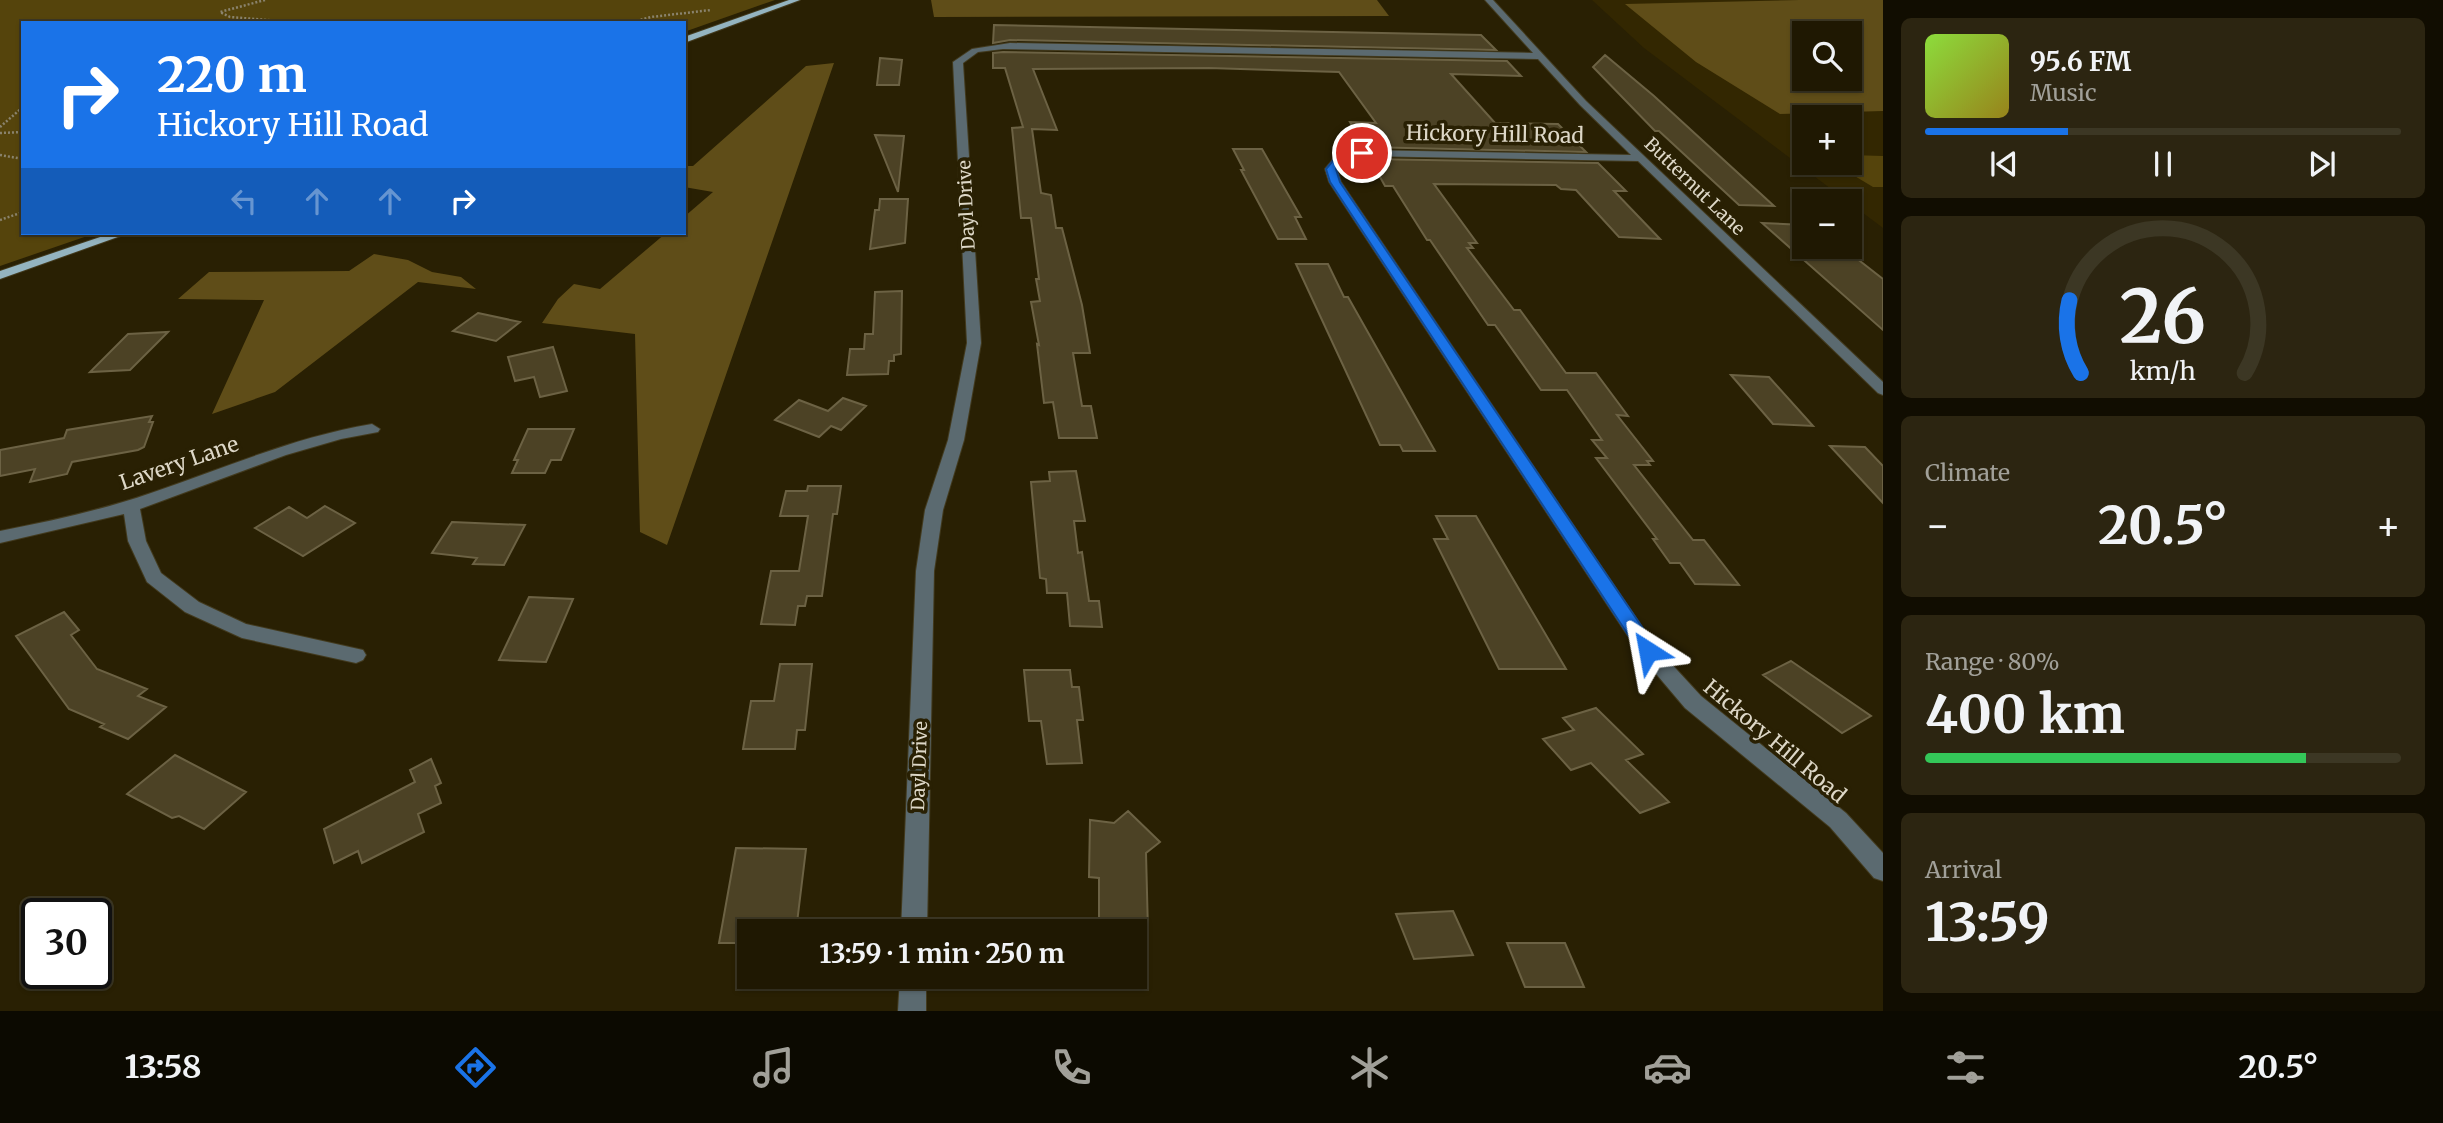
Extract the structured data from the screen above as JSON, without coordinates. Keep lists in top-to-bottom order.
{
  "streets": {
    "street": [
      "Hickory Hill Road",
      "Butternut Lane",
      "Dayl Drive",
      "Lavery Lane"
    ]
  },
  "crossings": [
    ["Hickory Hill Road", "Butternut Lane"],
    ["Butternut Lane", "Dayl Drive"]
  ],
  "page": {
    "map_buttons": ["+", "−"],
    "turn": ["220 m", "Hickory Hill Road"],
    "song": ["95.6 FM", "Music"],
    "tile": [
      "Climate",
      ["Range · 80%", "400 km"],
      ["Arrival", "13:59"]
    ],
    "heat": ["−", "20.5°", "+"],
    "limit": "30",
    "trip": "13:59 · 1 min · 250 m",
    "tabs": ["13:58", "20.5°"],
    "gauge": ["26", "km/h"]
  }
}
